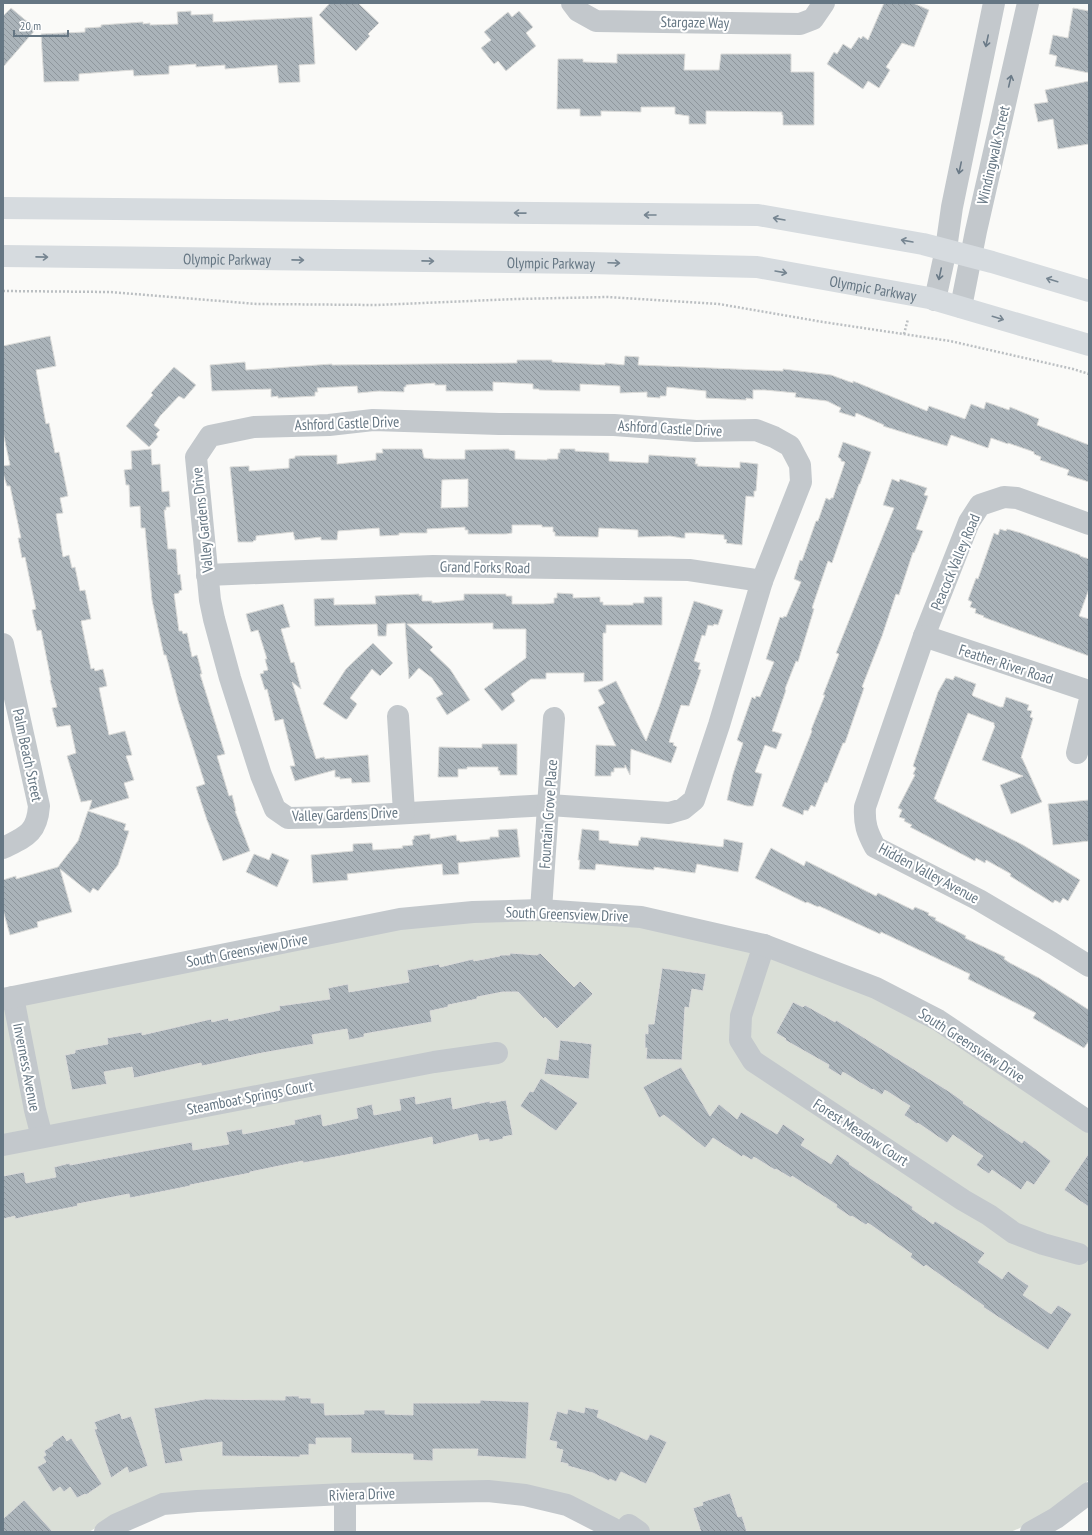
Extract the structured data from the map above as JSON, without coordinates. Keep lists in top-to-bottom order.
{
  "streets": {
    "main road": ["Olympic Parkway"],
    "street": [
      "Stargaze Way",
      "Windingwalk Street",
      "Ashford Castle Drive",
      "Valley Gardens Drive",
      "Peacock Valley Road",
      "Grand Forks Road",
      "Feather River Road",
      "Palm Beach Street",
      "Fountain Grove Place",
      "Hidden Valley Avenue",
      "South Greensview Drive",
      "Inverness Avenue",
      "Steamboat Springs Court",
      "Forest Meadow Court",
      "Riviera Drive"
    ]
  },
  "crossings": [
    ["Windingwalk Street", "Olympic Parkway"],
    ["Ashford Castle Drive", "Valley Gardens Drive"],
    ["Ashford Castle Drive", "Grand Forks Road"],
    ["Valley Gardens Drive", "Grand Forks Road"],
    ["Valley Gardens Drive", "Fountain Grove Place"],
    ["Peacock Valley Road", "Feather River Road"],
    ["Peacock Valley Road", "Hidden Valley Avenue"],
    ["Feather River Road", "Hidden Valley Avenue"],
    ["Fountain Grove Place", "South Greensview Drive"],
    ["South Greensview Drive", "Inverness Avenue"],
    ["South Greensview Drive", "Forest Meadow Court"],
    ["Inverness Avenue", "Steamboat Springs Court"]
  ],
  "scale_bar": "20 m"
}
